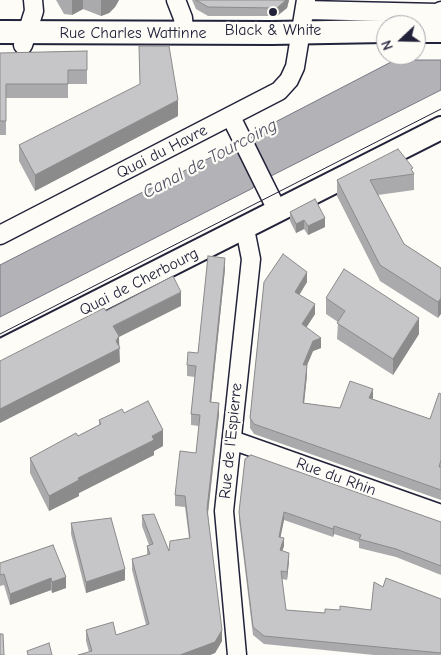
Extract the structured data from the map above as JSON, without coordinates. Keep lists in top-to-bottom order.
{
  "streets": {
    "main road": ["Rue Charles Wattinne", "Quai de Cherbourg"],
    "street": ["Quai du Havre", "Rue de l'Espierre", "Rue du Rhin"]
  },
  "crossings": [
    ["Rue Charles Wattinne", "Quai du Havre"],
    ["Quai de Cherbourg", "Rue de l'Espierre"],
    ["Rue de l'Espierre", "Rue du Rhin"]
  ],
  "water": ["Canal de Tourcoing"],
  "places": ["Black & White"],
  "north": "left"
}
